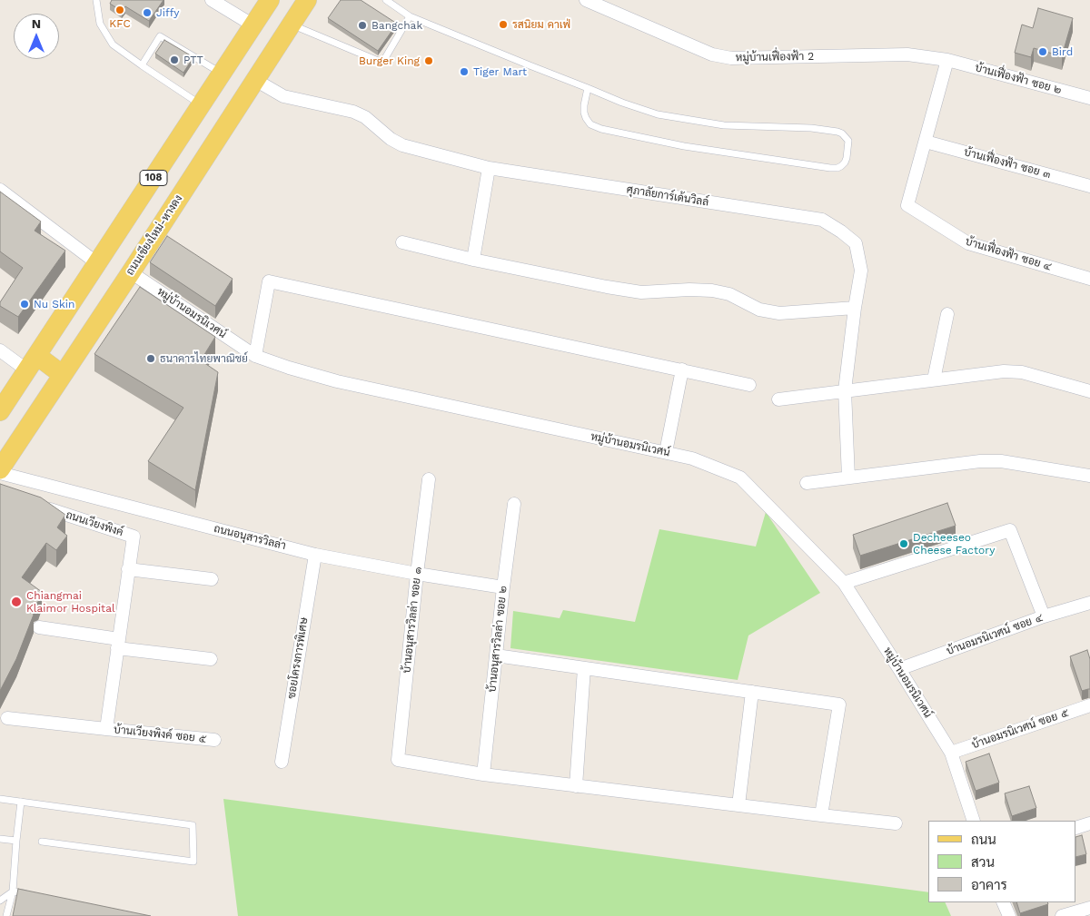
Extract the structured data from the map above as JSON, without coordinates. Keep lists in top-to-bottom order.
{
  "streets": {
    "main road": ["108", "ถนนเชียงใหม่-หางดง"],
    "street": [
      "หมู่บ้านเฟื่องฟ้า 2",
      "บ้านเฟื่องฟ้า ซอย ๒",
      "บ้านเฟื่องฟ้า ซอย ๓",
      "ศุภาลัยการ์เด้นวิลล์",
      "บ้านเฟื่องฟ้า ซอย ๔",
      "หมู่บ้านอมรนิเวศน์",
      "ถนนเวียงพิงค์",
      "ถนนอนุสารวิลล่า",
      "บ้านอนุสารวิลล่า ซอย ๑",
      "บ้านอมรนิเวศน์ ซอย ๔",
      "บ้านอนุสารวิลล่า ซอย ๒",
      "ซอยโครงการพิเศษ",
      "บ้านอมรนิเวศน์ ซอย ๕",
      "บ้านเวียงพิงค์ ซอย ๕"
    ]
  },
  "crossings": [
    ["หมู่บ้านเฟื่องฟ้า 2", "บ้านเฟื่องฟ้า ซอย ๒"],
    ["บ้านเฟื่องฟ้า ซอย ๓", "บ้านเฟื่องฟ้า ซอย ๔"],
    ["ศุภาลัยการ์เด้นวิลล์", "ถนนเชียงใหม่-หางดง"],
    ["ถนนเชียงใหม่-หางดง", "หมู่บ้านอมรนิเวศน์"],
    ["หมู่บ้านอมรนิเวศน์", "บ้านอมรนิเวศน์ ซอย ๔"],
    ["หมู่บ้านอมรนิเวศน์", "บ้านอมรนิเวศน์ ซอย ๕"],
    ["ถนนเวียงพิงค์", "บ้านเวียงพิงค์ ซอย ๕"],
    ["ถนนอนุสารวิลล่า", "บ้านอนุสารวิลล่า ซอย ๑"],
    ["ถนนอนุสารวิลล่า", "บ้านอนุสารวิลล่า ซอย ๒"],
    ["ถนนอนุสารวิลล่า", "ซอยโครงการพิเศษ"],
    ["บ้านอนุสารวิลล่า ซอย ๑", "บ้านอนุสารวิลล่า ซอย ๒"]
  ],
  "places": [
    "KFC",
    "Jiffy",
    "รสนิยม คาเฟ่",
    "Bangchak",
    "Bird",
    "PTT",
    "Burger King",
    "Tiger Mart",
    "Nu Skin",
    "ธนาคารไทยพาณิชย์",
    "Decheeseo Cheese Factory",
    "Chiangmai Klaimor Hospital"
  ],
  "legend": ["ถนน", "สวน", "อาคาร"],
  "north": "top"
}
